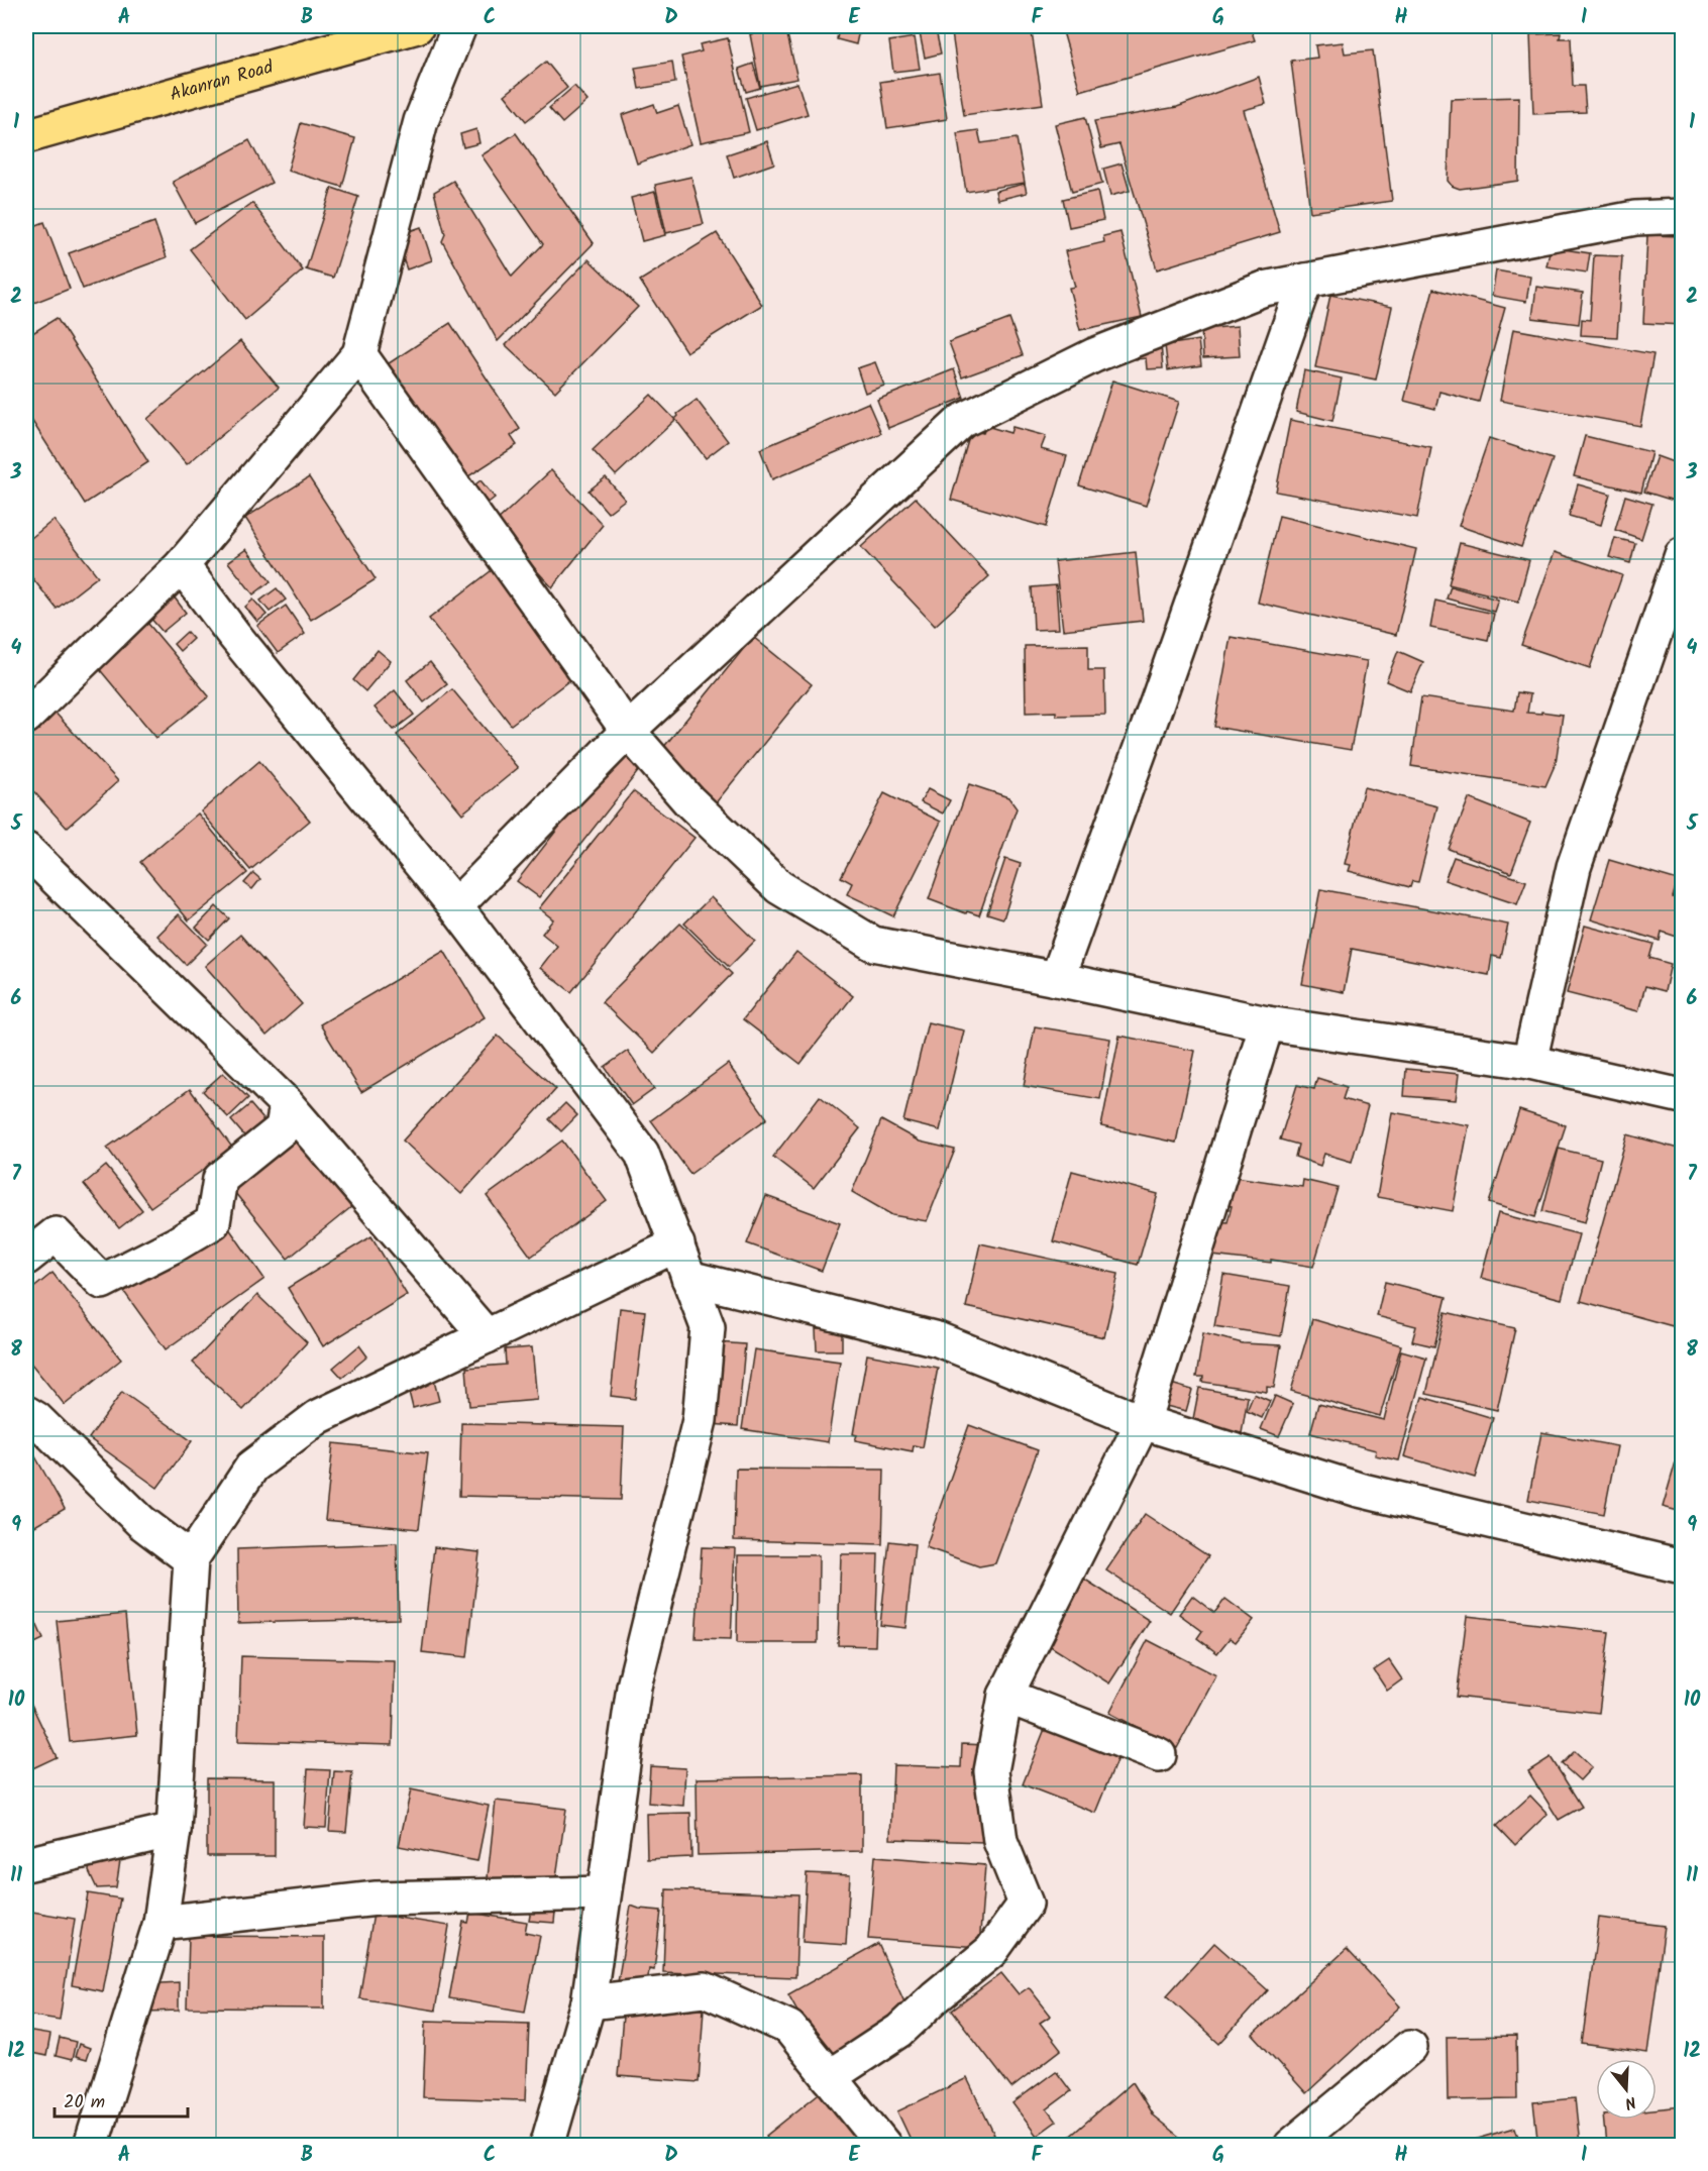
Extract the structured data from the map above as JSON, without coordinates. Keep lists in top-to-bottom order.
{
  "streets": {
    "main road": ["Akanran Road"]
  },
  "scale_bar": "20 m",
  "north": "bottom",
  "grid": {
    "columns": [
      "A",
      "B",
      "C",
      "D",
      "E",
      "F",
      "G",
      "H",
      "I"
    ],
    "rows": [
      "1",
      "2",
      "3",
      "4",
      "5",
      "6",
      "7",
      "8",
      "9",
      "10",
      "11",
      "12"
    ]
  }
}
